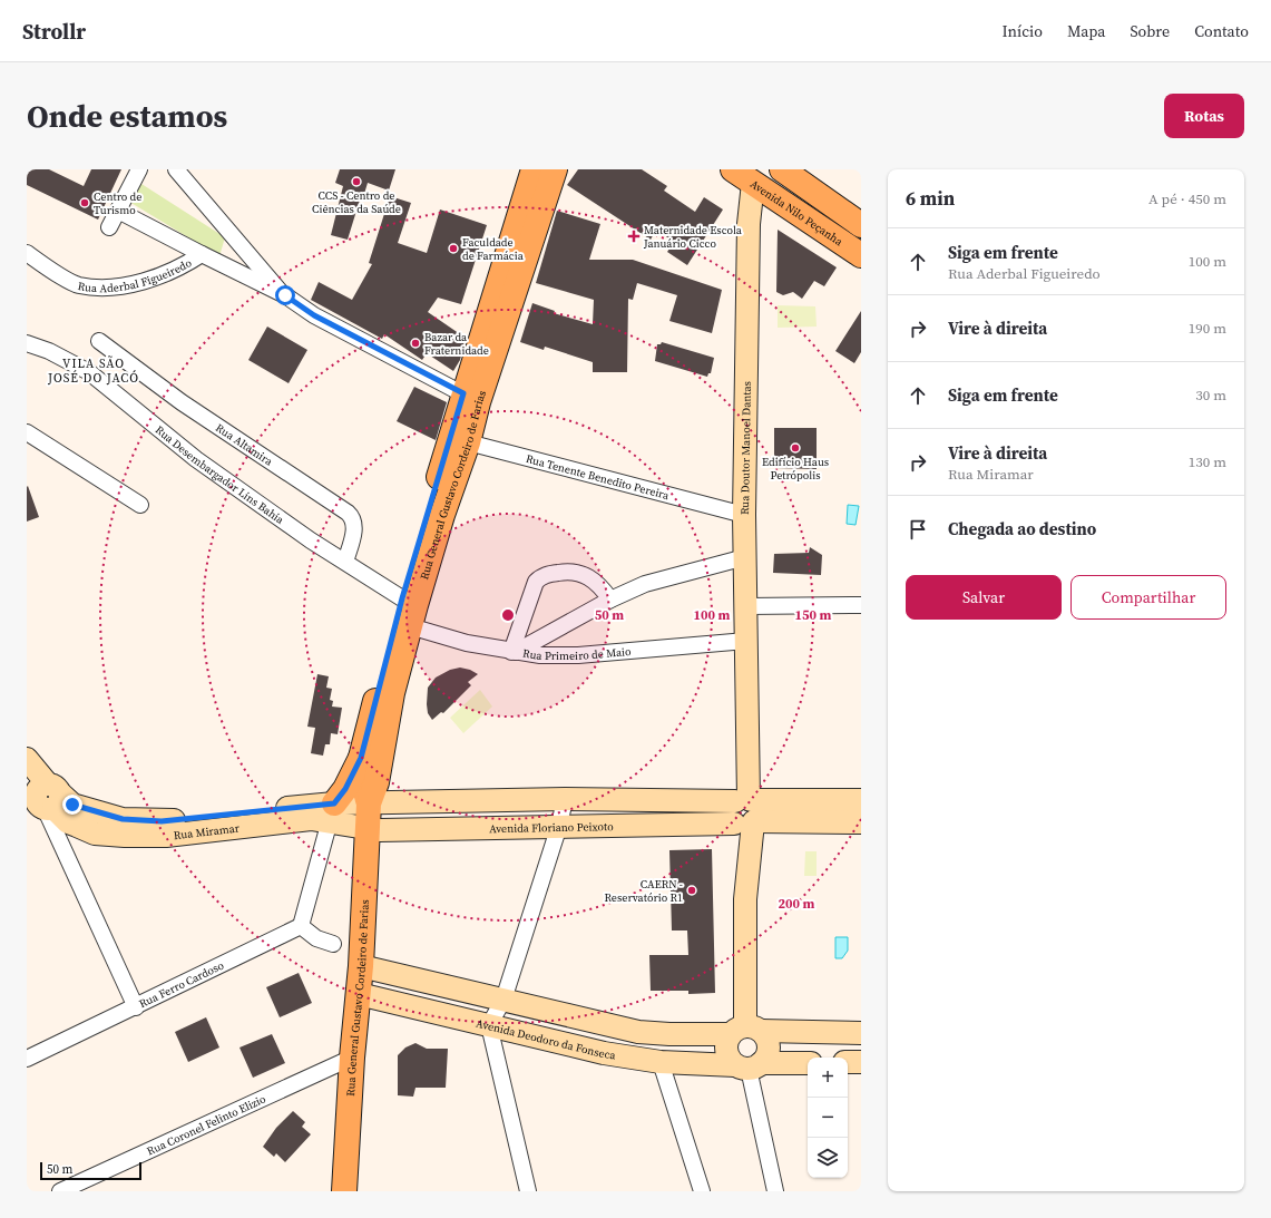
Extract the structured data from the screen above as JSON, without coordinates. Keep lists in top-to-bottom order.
{
  "streets": {
    "main road": [
      "Avenida Nilo Peçanha",
      "Rua Doutor Manoel Dantas",
      "Rua General Gustavo Cordeiro de Farias",
      "Avenida Floriano Peixoto",
      "Rua Miramar",
      "Avenida Deodoro da Fonseca"
    ],
    "street": [
      "Rua Aderbal Figueiredo",
      "Rua Altamira",
      "Rua Desembargador Lins Bahia",
      "Rua Tenente Benedito Pereira",
      "Rua Primeiro de Maio",
      "Rua Ferro Cardoso",
      "Rua Coronel Felinto Elizio"
    ]
  },
  "crossings": [
    ["Avenida Nilo Peçanha", "Rua Doutor Manoel Dantas"],
    ["Rua Aderbal Figueiredo", "Rua General Gustavo Cordeiro de Farias"],
    ["Rua Altamira", "Rua Desembargador Lins Bahia"],
    ["Rua Doutor Manoel Dantas", "Rua Tenente Benedito Pereira"],
    ["Rua Doutor Manoel Dantas", "Rua Primeiro de Maio"],
    ["Rua Doutor Manoel Dantas", "Avenida Floriano Peixoto"],
    ["Rua Desembargador Lins Bahia", "Rua General Gustavo Cordeiro de Farias"],
    ["Rua Desembargador Lins Bahia", "Rua Primeiro de Maio"],
    ["Rua Tenente Benedito Pereira", "Rua General Gustavo Cordeiro de Farias"],
    ["Rua General Gustavo Cordeiro de Farias", "Rua Primeiro de Maio"],
    ["Rua General Gustavo Cordeiro de Farias", "Avenida Floriano Peixoto"],
    ["Rua General Gustavo Cordeiro de Farias", "Rua Miramar"],
    ["Rua General Gustavo Cordeiro de Farias", "Avenida Deodoro da Fonseca"],
    ["Rua General Gustavo Cordeiro de Farias", "Rua Coronel Felinto Elizio"],
    ["Avenida Floriano Peixoto", "Rua Miramar"]
  ],
  "districts": ["VILA SÃO JOSÉ DO JACÓ"],
  "places": {
    "other": [
      "CCS - Centro de Ciências da Saúde",
      "Centro de Turismo",
      "Faculdade de Farmácia",
      "Bazar da Fraternidade",
      "Edifício Haus Petrópolis",
      "CAERN - Reservatório R1"
    ],
    "health": ["Maternidade Escola Januário Cicco"]
  },
  "scale_bar": "50 m",
  "page": {
    "header": "Strollr",
    "nav": [
      "Início",
      "Mapa",
      "Sobre",
      "Contato"
    ],
    "buttons": [
      "Rotas",
      ["Salvar", "Compartilhar"]
    ],
    "title": "Onde estamos",
    "heading": ["6 min", "A pé · 450 m"],
    "list": [
      ["Siga em frente", "Rua Aderbal Figueiredo", "100 m"],
      ["Vire à direita", "190 m"],
      ["Siga em frente", "30 m"],
      ["Vire à direita", "Rua Miramar", "130 m"],
      "Chegada ao destino"
    ],
    "map_buttons": ["+", "−"],
    "scale": "50 m"
  },
  "rings": [
    "50 m",
    "100 m",
    "150 m",
    "200 m"
  ]
}
